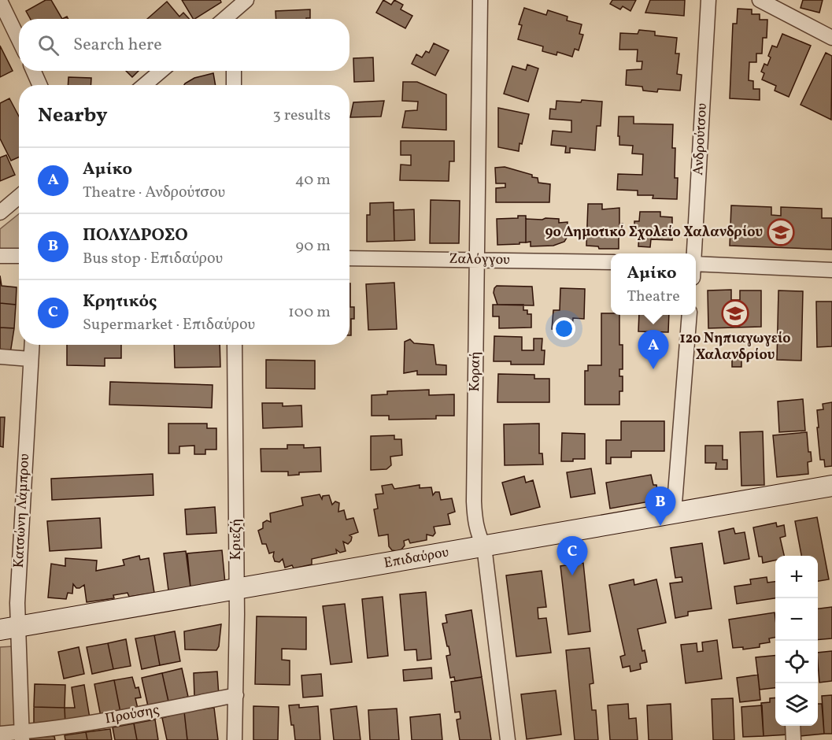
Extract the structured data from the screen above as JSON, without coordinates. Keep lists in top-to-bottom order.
{
  "streets": {
    "street": [
      "Ανδρούτσου",
      "Ζαλόγγου",
      "Κοραή",
      "Κατσώνη Λάμπρου",
      "Κριεζή",
      "Επιδαύρου",
      "Προύσης"
    ]
  },
  "crossings": [
    ["Ζαλόγγου", "Κοραή"],
    ["Κοραή", "Επιδαύρου"],
    ["Κατσώνη Λάμπρου", "Επιδαύρου"],
    ["Κατσώνη Λάμπρου", "Προύσης"],
    ["Κριεζή", "Επιδαύρου"],
    ["Κριεζή", "Προύσης"]
  ],
  "places": {
    "school or university": ["9ο Δημοτικό Σχολείο Χαλανδρίου", "12ο Νηπιαγωγείο Χαλανδρίου"]
  },
  "page": {
    "search": "Search here",
    "heading": ["Nearby", "3 results"],
    "list": [
      {
        "mark": "A",
        "name": "Αμίκο",
        "note": "Theatre · Ανδρούτσου",
        "value": "40 m"
      },
      {
        "mark": "B",
        "name": "ΠΟΛΥΔΡΟΣΟ",
        "note": "Bus stop · Επιδαύρου",
        "value": "90 m"
      },
      {
        "mark": "C",
        "name": "Κρητικός",
        "note": "Supermarket · Επιδαύρου",
        "value": "100 m"
      }
    ],
    "popup": ["Αμίκο", "Theatre"],
    "pins": ["A", "B", "C"],
    "map_buttons": ["+", "−"]
  }
}
